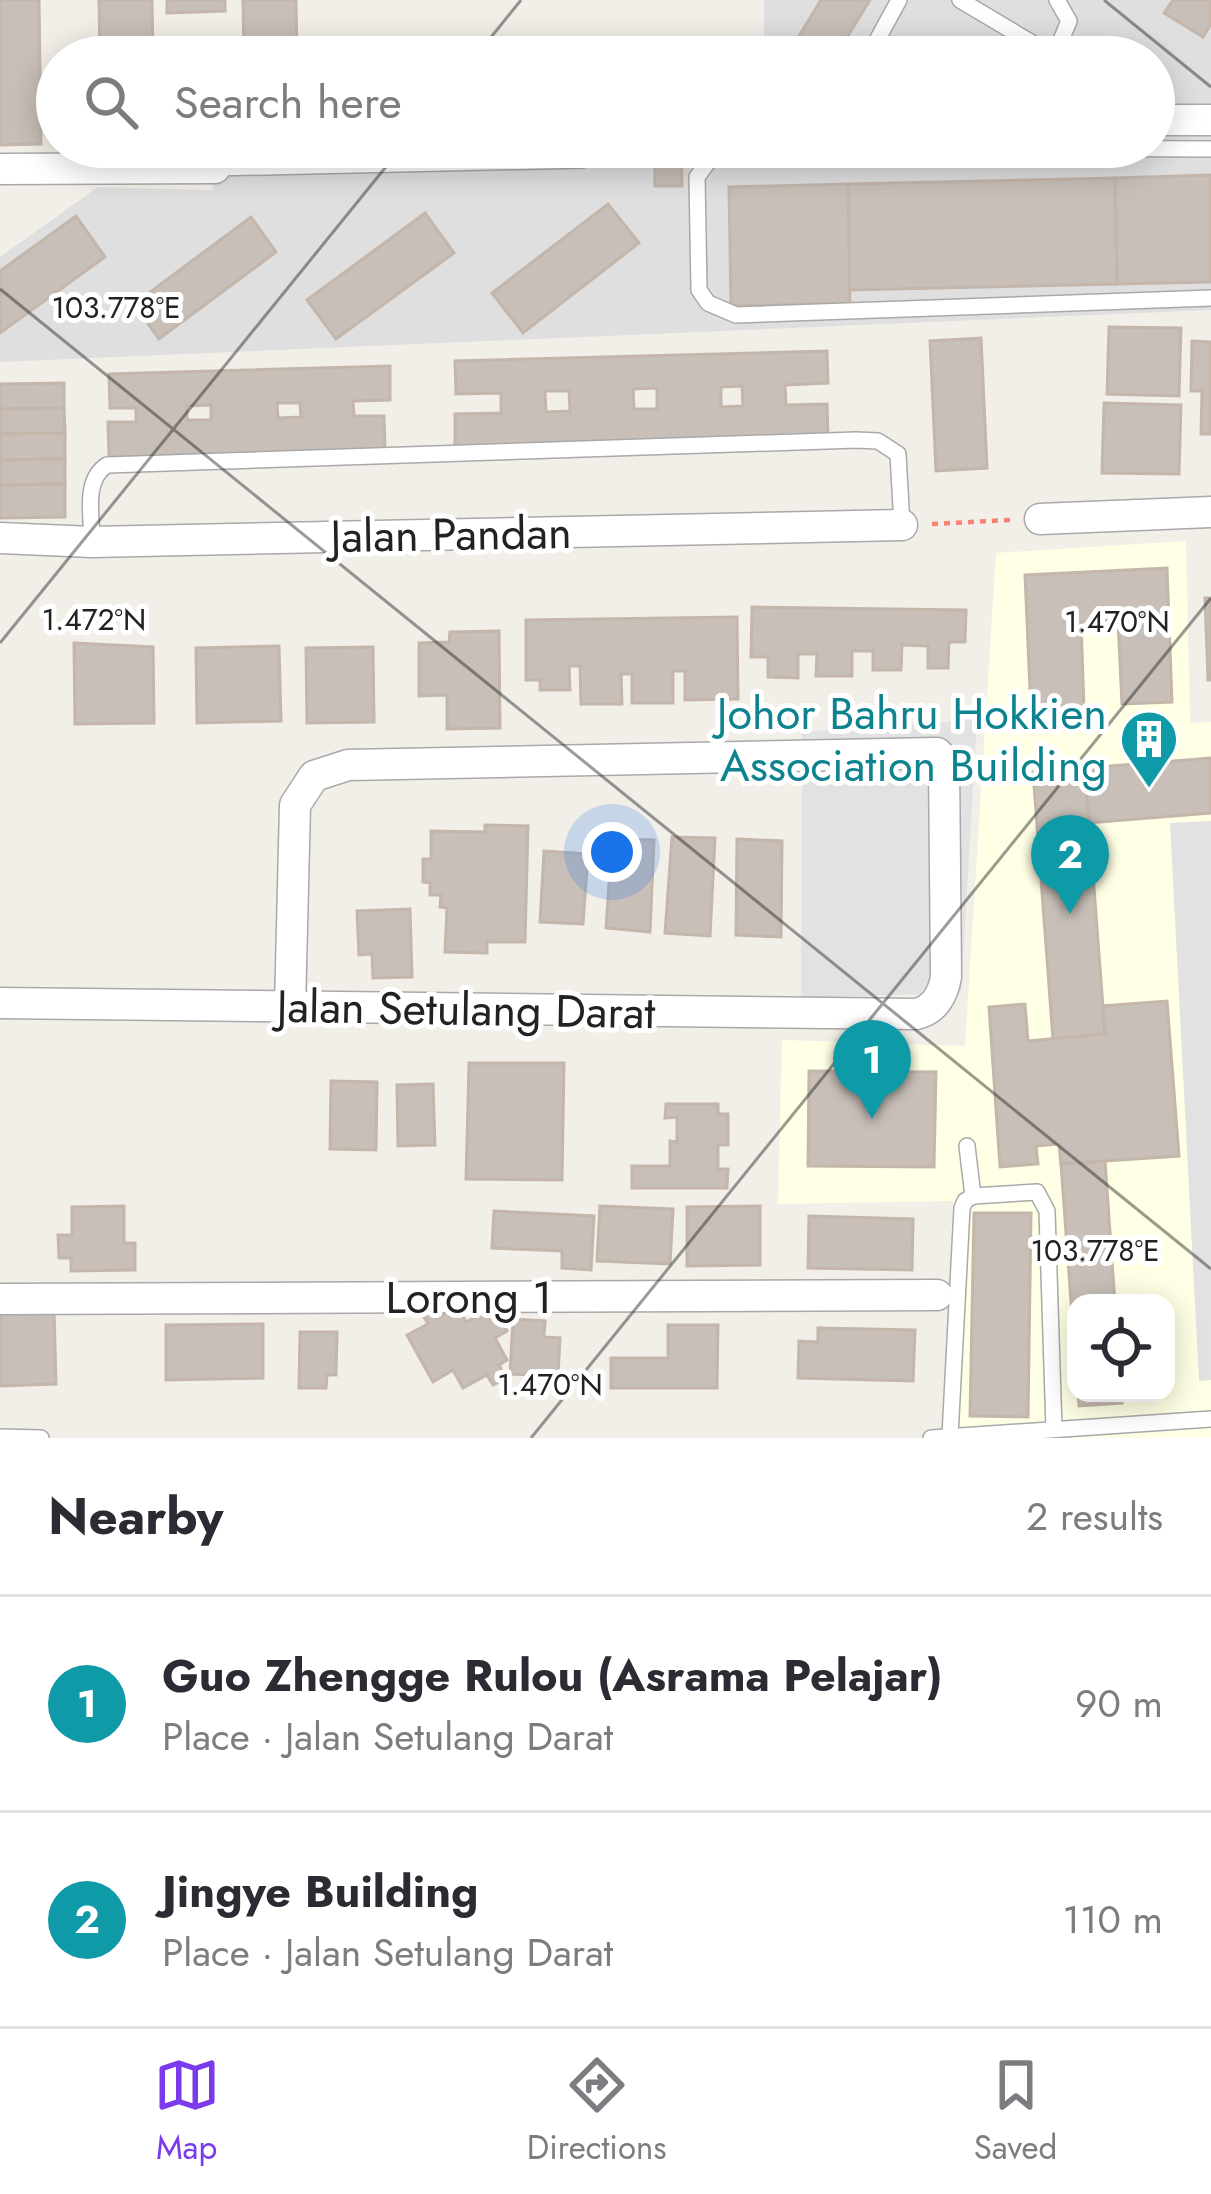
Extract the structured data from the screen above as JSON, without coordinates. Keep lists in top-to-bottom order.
{
  "streets": {
    "street": ["Jalan Pandan", "Jalan Setulang Darat", "Lorong 1"]
  },
  "places": {
    "building": ["Johor Bahru Hokkien Association Building"]
  },
  "page": {
    "search": "Search here",
    "pins": ["2", "1"],
    "heading": ["Nearby", "2 results"],
    "list": [
      {
        "mark": "1",
        "name": "Guo Zhengge Rulou (Asrama Pelajar)",
        "note": "Place · Jalan Setulang Darat",
        "value": "90 m"
      },
      {
        "mark": "2",
        "name": "Jingye Building",
        "note": "Place · Jalan Setulang Darat",
        "value": "110 m"
      }
    ],
    "nav": ["Map", "Directions", "Saved"]
  },
  "coordinates": ["103.778°E", "1.472°N", "1.470°N"]
}
